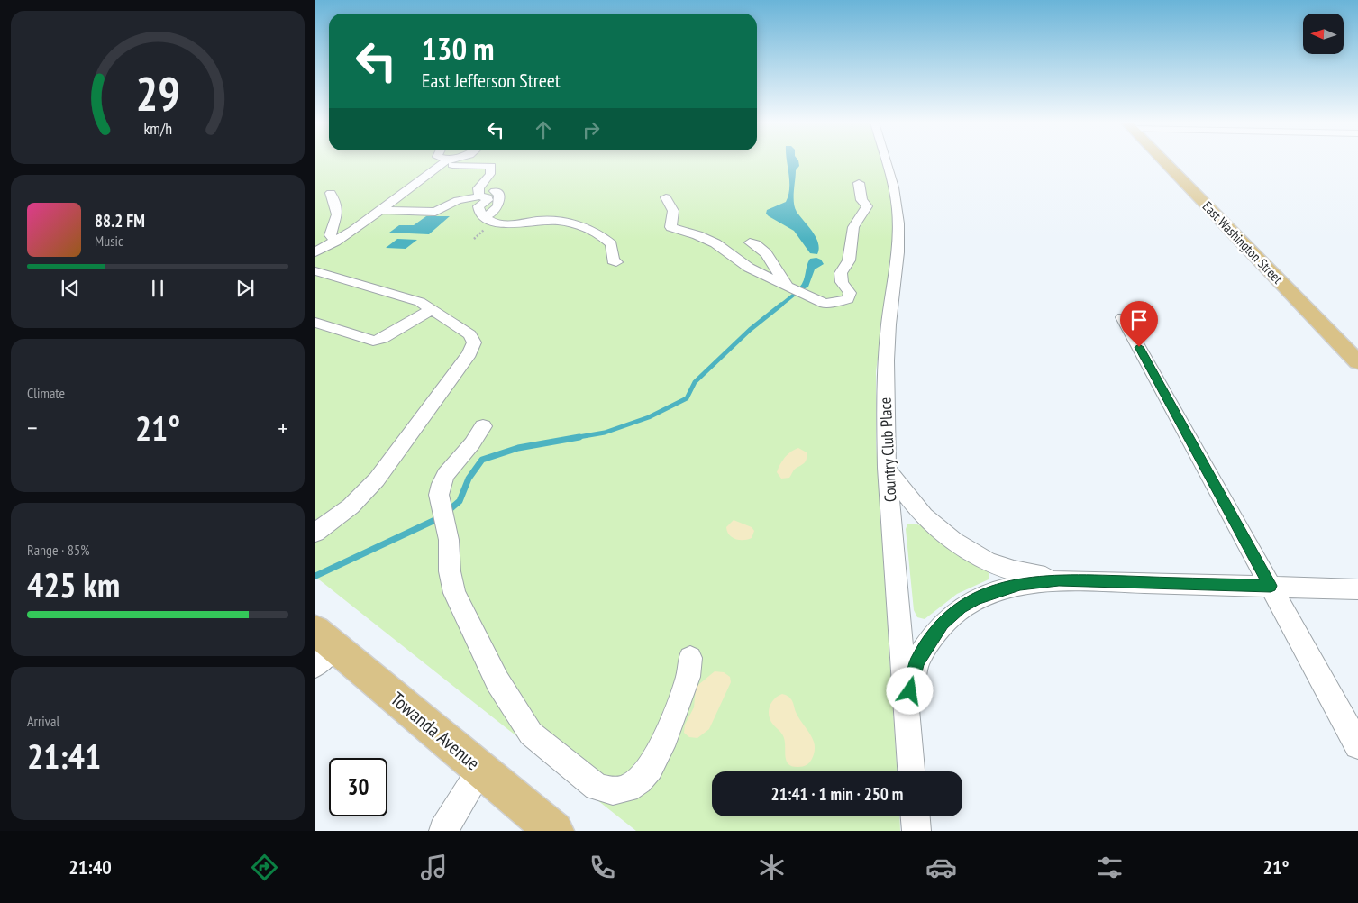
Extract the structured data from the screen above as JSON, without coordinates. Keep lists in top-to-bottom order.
{
  "streets": {
    "main road": ["East Washington Street", "Towanda Avenue"],
    "street": ["Country Club Place"]
  },
  "north": "left",
  "page": {
    "turn": ["130 m", "East Jefferson Street"],
    "song": ["88.2 FM", "Music"],
    "tile": [
      "Climate",
      ["Range · 85%", "425 km"],
      ["Arrival", "21:41"]
    ],
    "heat": ["−", "21°", "+"],
    "limit": "30",
    "trip": "21:41 · 1 min · 250 m",
    "tabs": ["21:40", "21°"],
    "gauge": ["29", "km/h"]
  }
}
